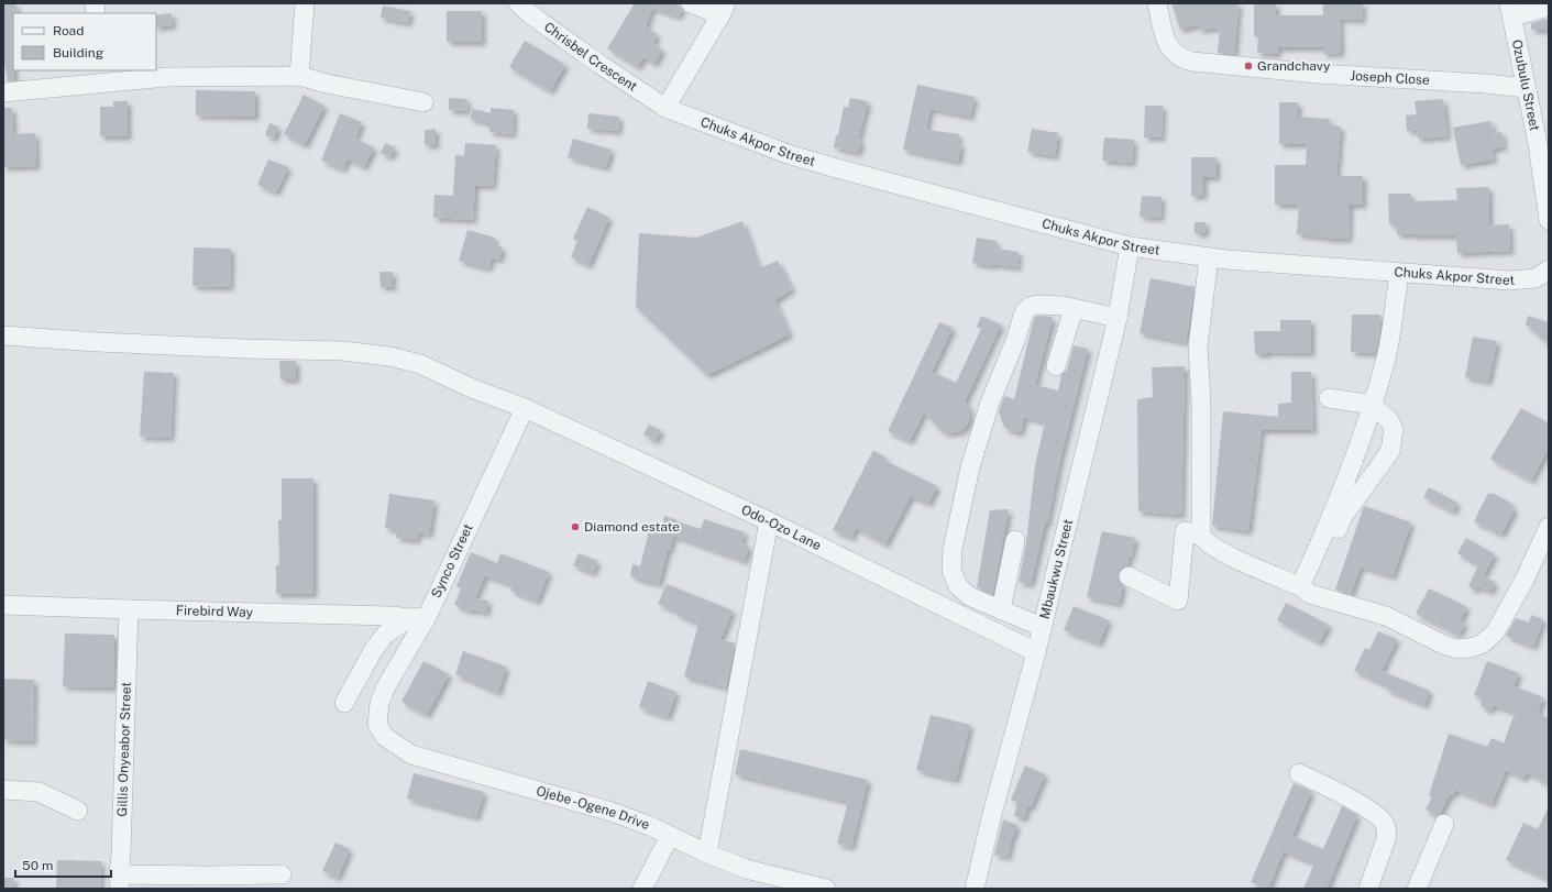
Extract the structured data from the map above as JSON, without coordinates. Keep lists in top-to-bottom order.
{
  "streets": {
    "street": [
      "Chrisbel Crescent",
      "Joseph Close",
      "Ozubulu Street",
      "Chuks Akpor Street",
      "Odo-Ozo Lane",
      "Synco Street",
      "Mbaukwu Street",
      "Firebird Way",
      "Gillis Onyeabor Street",
      "Ojebe -Ogene Drive"
    ]
  },
  "crossings": [
    ["Chrisbel Crescent", "Chuks Akpor Street"],
    ["Joseph Close", "Ozubulu Street"],
    ["Chuks Akpor Street", "Mbaukwu Street"],
    ["Odo-Ozo Lane", "Synco Street"],
    ["Odo-Ozo Lane", "Mbaukwu Street"],
    ["Synco Street", "Firebird Way"],
    ["Synco Street", "Ojebe -Ogene Drive"],
    ["Firebird Way", "Gillis Onyeabor Street"]
  ],
  "places": ["Grandchavy", "Diamond estate"],
  "legend": ["Road", "Building"],
  "scale_bar": "50 m"
}
